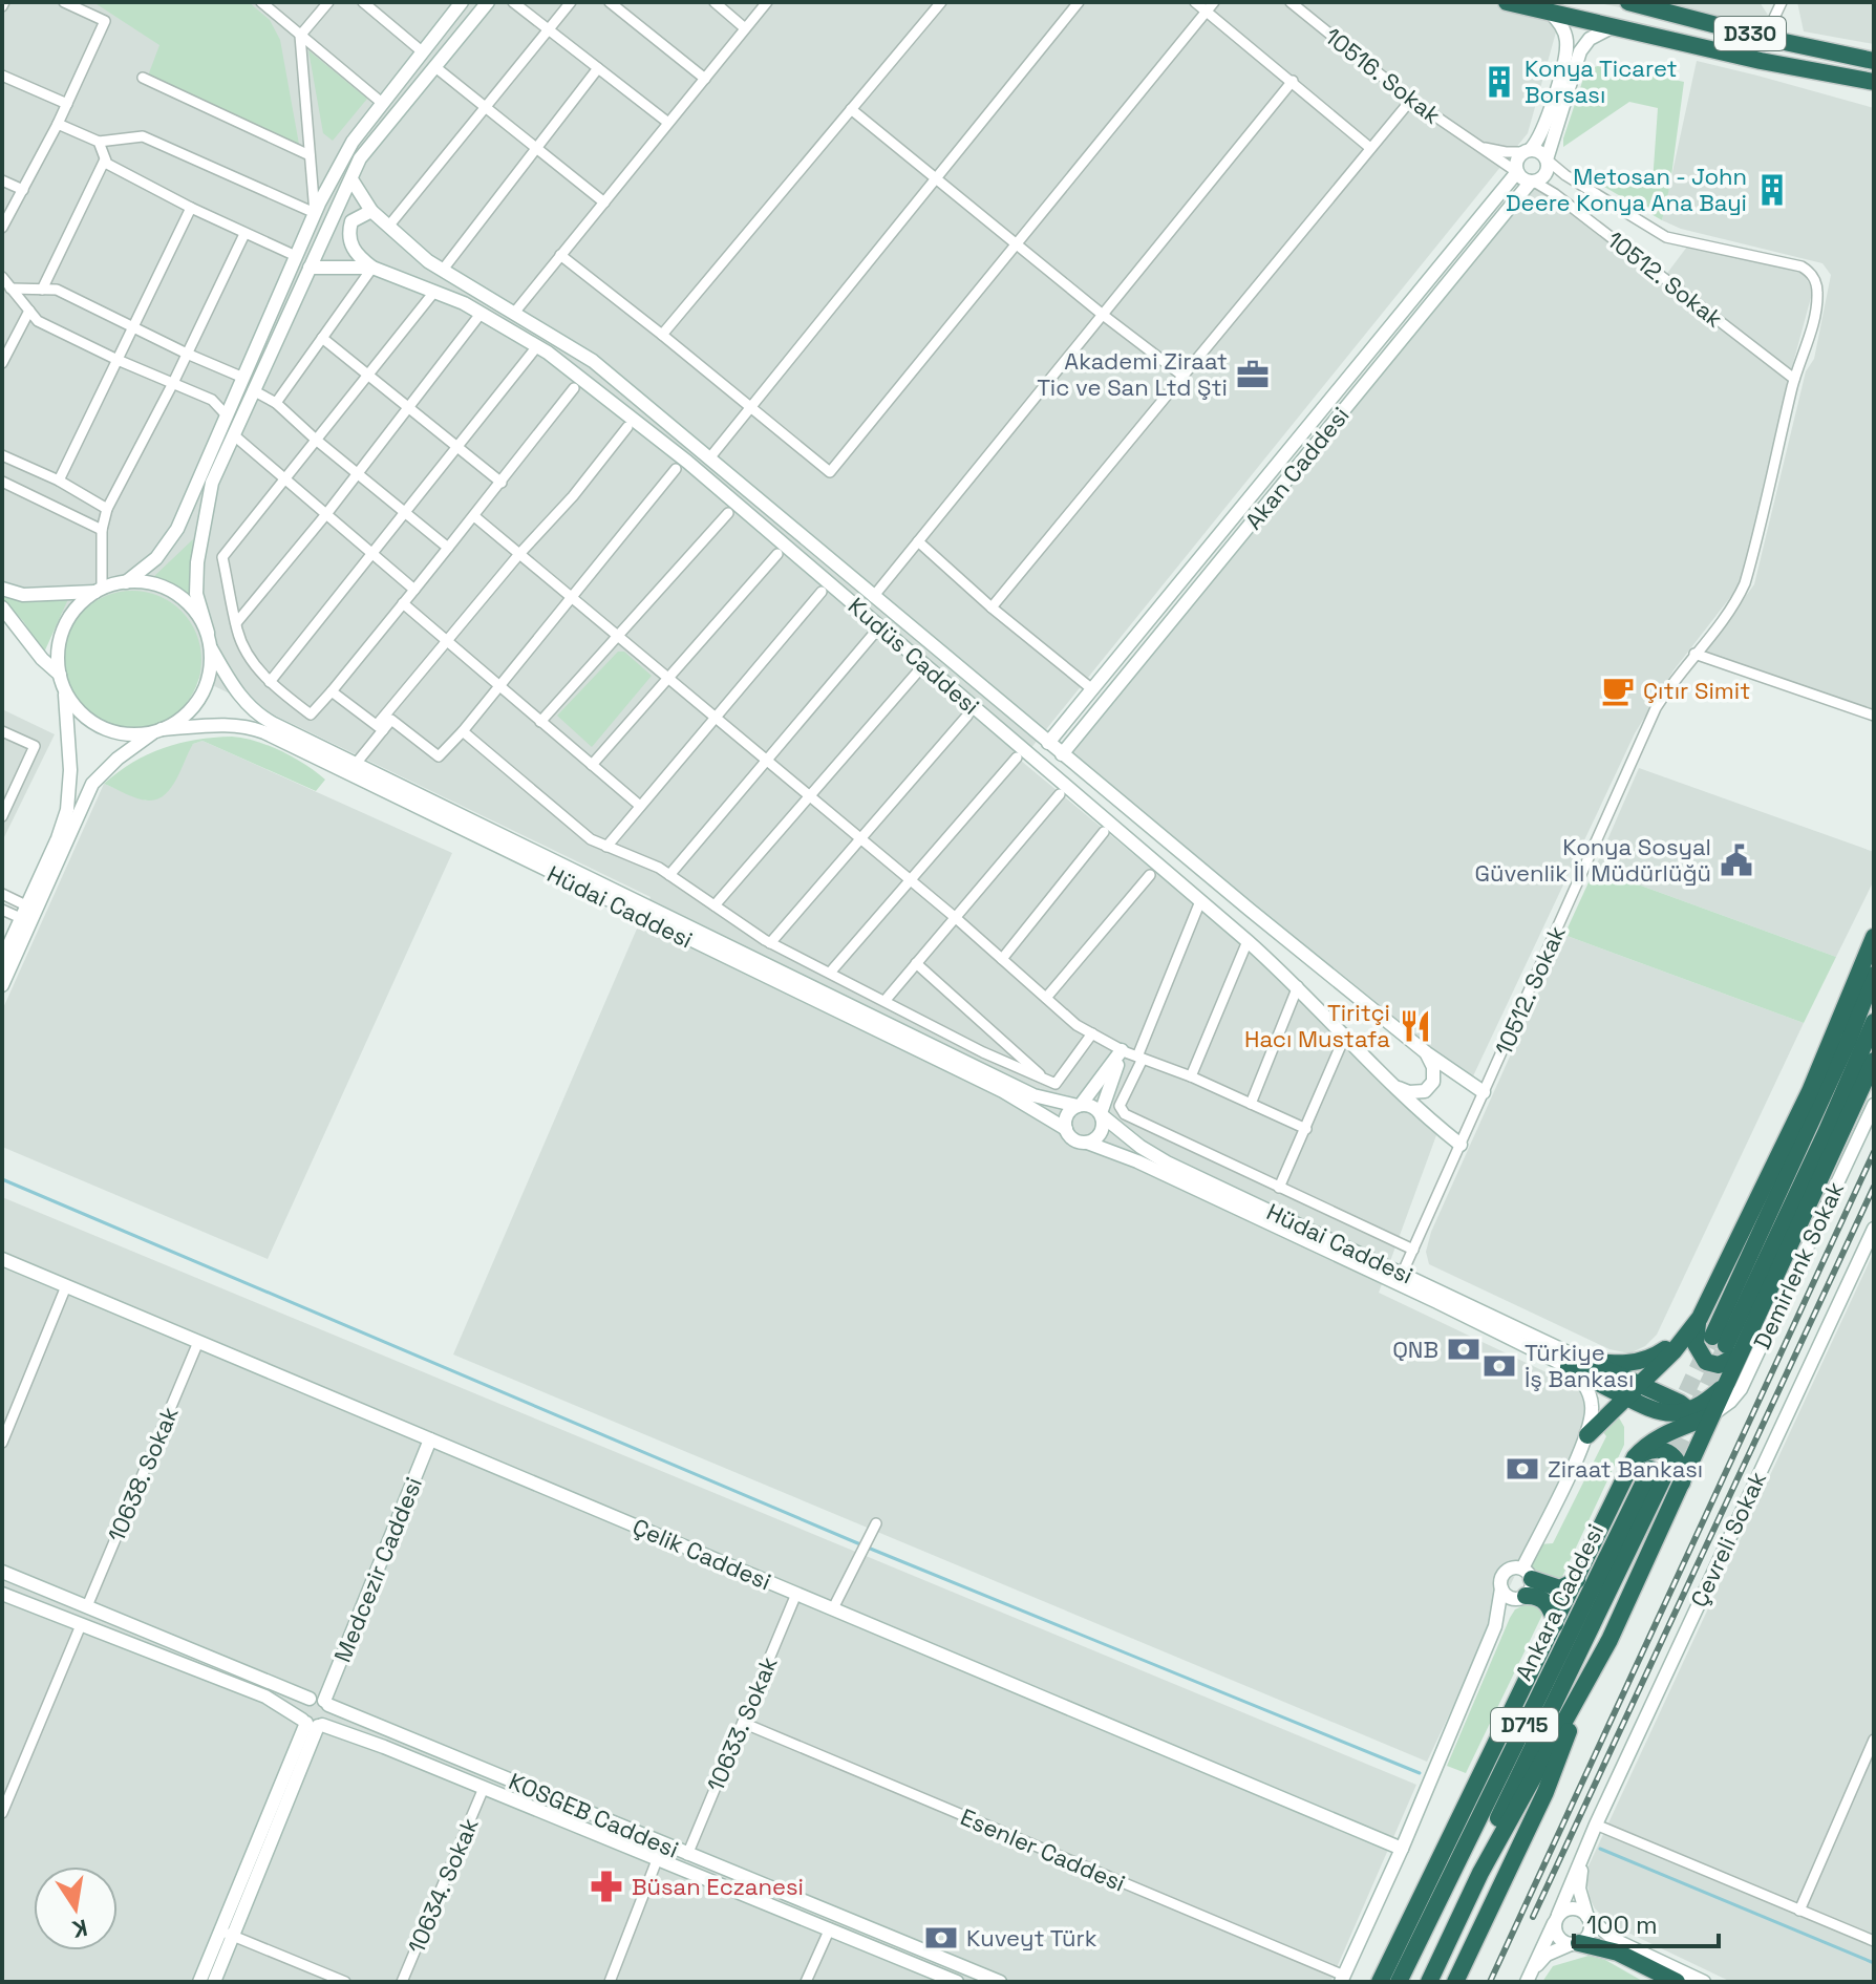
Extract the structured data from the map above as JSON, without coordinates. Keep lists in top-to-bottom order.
{
  "streets": {
    "highway": ["D330", "Ankara Caddesi", "D715"],
    "street": [
      "10516. Sokak",
      "10512. Sokak",
      "Akan Caddesi",
      "Kudüs Caddesi",
      "Hüdai Caddesi",
      "Demirlenk Sokak",
      "10638. Sokak",
      "Çevreli Sokak",
      "Çelik Caddesi",
      "Medcezir Caddesi",
      "10633. Sokak",
      "KOSGEB Caddesi",
      "Esenler Caddesi",
      "10634. Sokak"
    ]
  },
  "crossings": [
    ["10516. Sokak", "10512. Sokak"],
    ["10516. Sokak", "Akan Caddesi"],
    ["10512. Sokak", "Akan Caddesi"],
    ["10512. Sokak", "Kudüs Caddesi"],
    ["10512. Sokak", "Hüdai Caddesi"],
    ["Akan Caddesi", "Kudüs Caddesi"],
    ["10638. Sokak", "Çelik Caddesi"],
    ["Çelik Caddesi", "Medcezir Caddesi"],
    ["Çelik Caddesi", "10633. Sokak"],
    ["Medcezir Caddesi", "KOSGEB Caddesi"],
    ["10633. Sokak", "KOSGEB Caddesi"],
    ["10633. Sokak", "Esenler Caddesi"],
    ["KOSGEB Caddesi", "10634. Sokak"]
  ],
  "places": {
    "building": ["Konya Ticaret Borsası", "Metosan - John Deere Konya Ana Bayi"],
    "office": ["Akademi Ziraat Tic ve San Ltd Şti"],
    "cafe": ["Çıtır Simit"],
    "public building": ["Konya Sosyal Güvenlik İl Müdürlüğü"],
    "restaurant": ["Tiritçi Hacı Mustafa"],
    "bank": [
      "QNB",
      "Türkiye İş Bankası",
      "Ziraat Bankası",
      "Kuveyt Türk"
    ],
    "pharmacy": ["Büsan Eczanesi"]
  },
  "scale_bar": "100 m",
  "north": "bottom"
}
